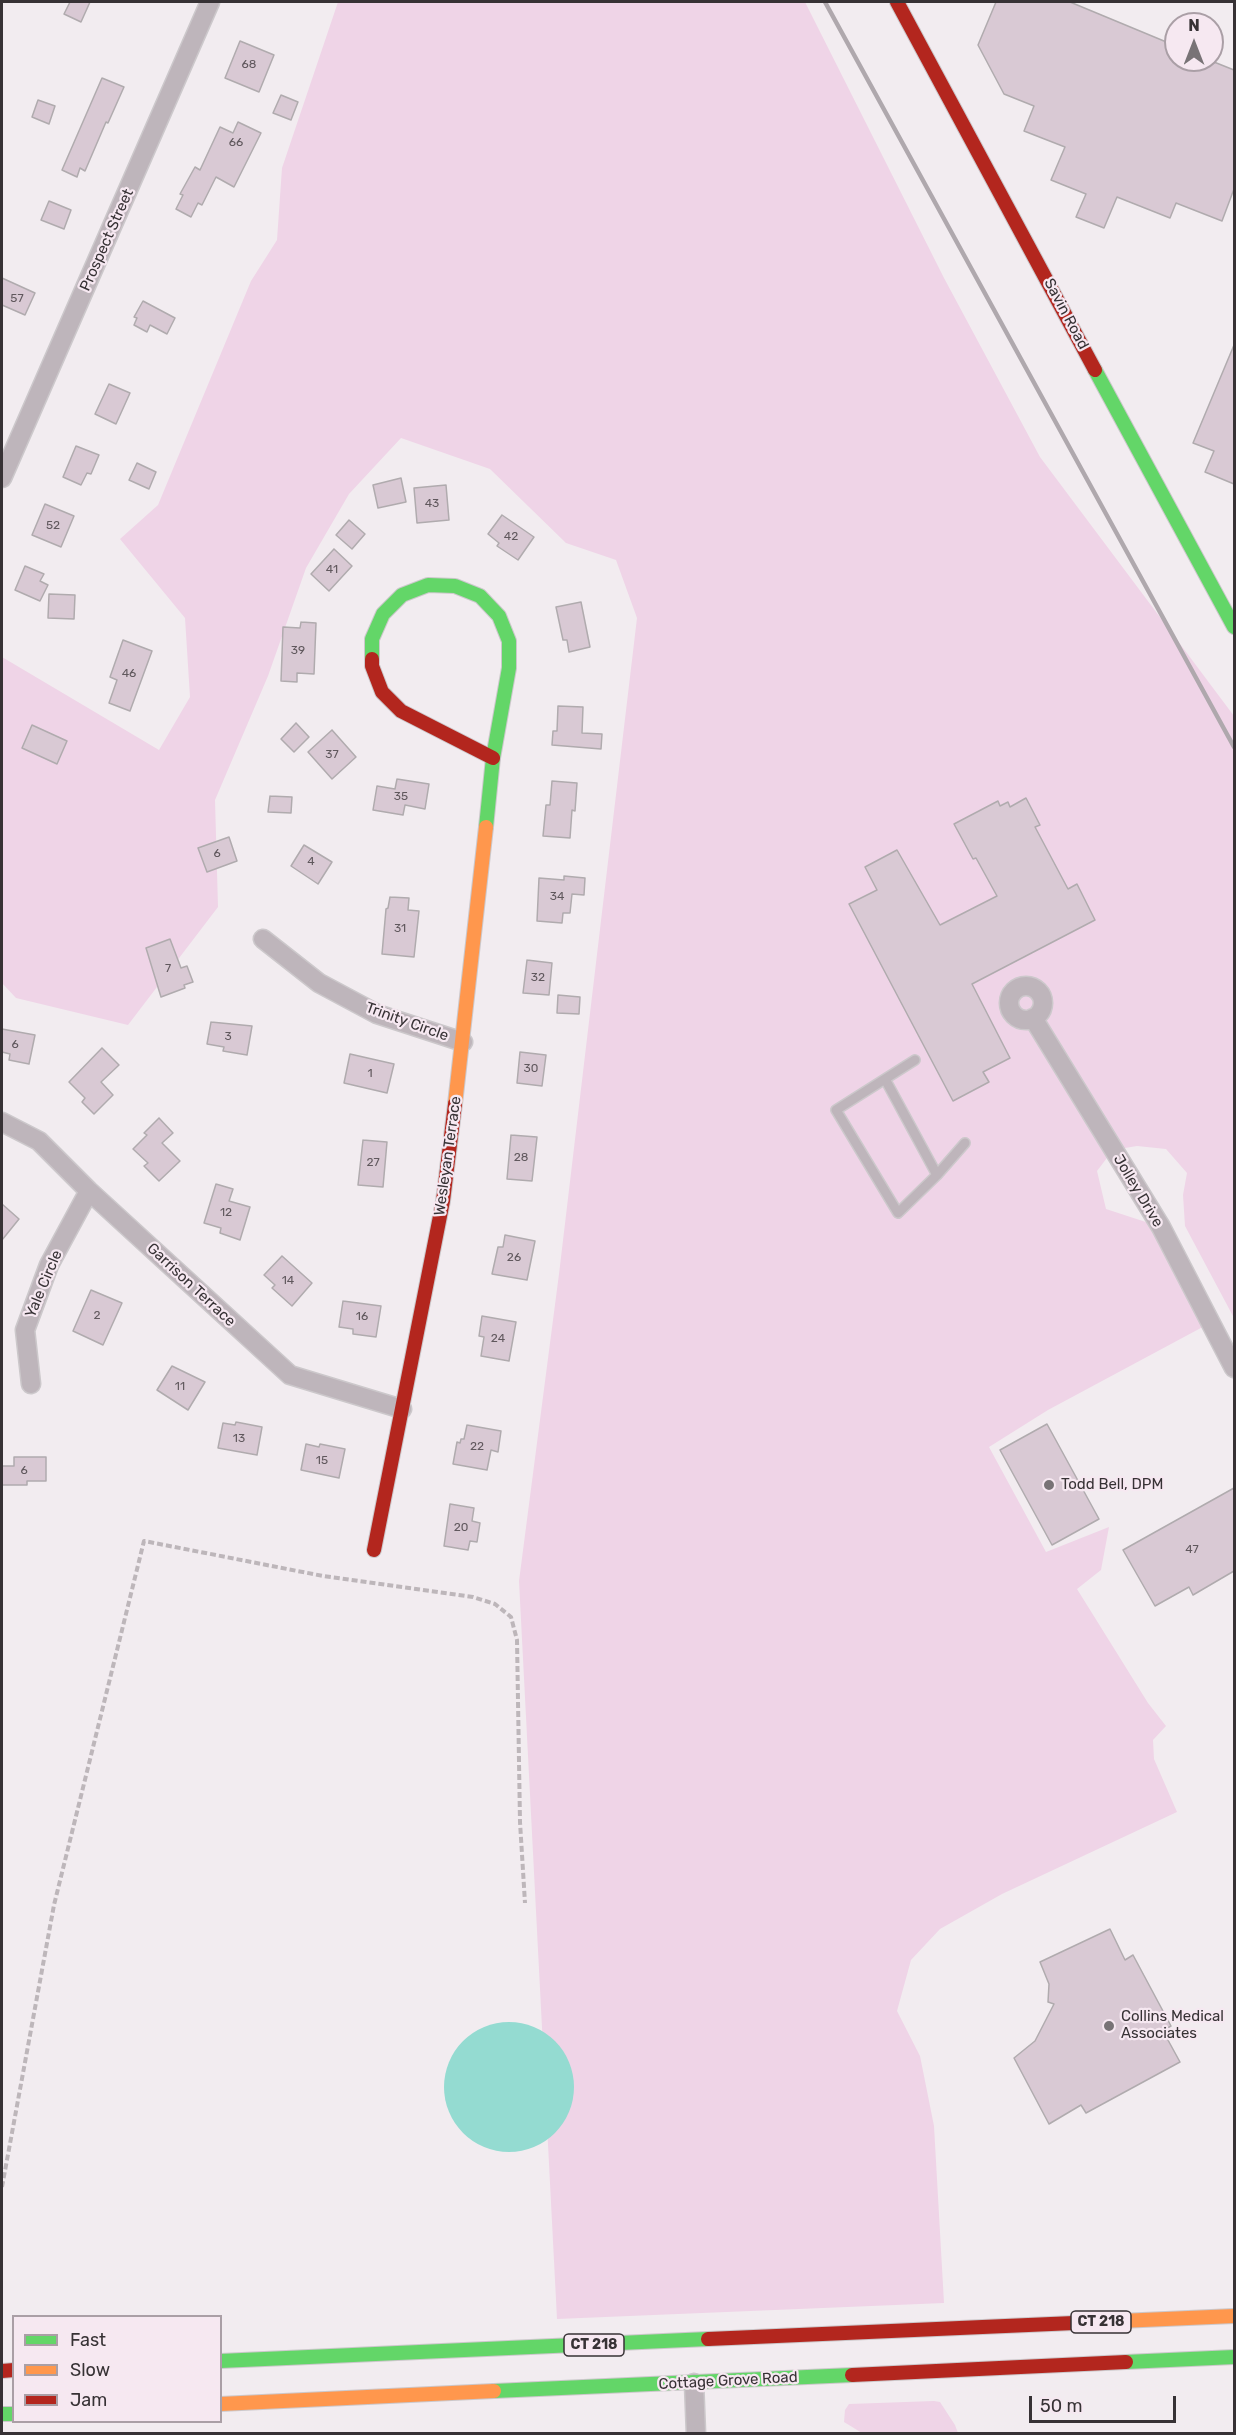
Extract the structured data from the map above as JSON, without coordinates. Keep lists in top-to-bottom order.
{
  "streets": {
    "main road": [
      "Savin Road",
      "Wesleyan Terrace",
      "CT 218",
      "Cottage Grove Road"
    ],
    "street": [
      "Prospect Street",
      "Trinity Circle",
      "Jolley Drive",
      "Yale Circle",
      "Garrison Terrace"
    ]
  },
  "crossings": [
    ["Trinity Circle", "Wesleyan Terrace"],
    ["Wesleyan Terrace", "Garrison Terrace"],
    ["Yale Circle", "Garrison Terrace"]
  ],
  "places": ["Todd Bell, DPM", "Collins Medical Associates"],
  "house_numbers": [
    "68",
    "66",
    "57",
    "43",
    "52",
    "42",
    "41",
    "39",
    "46",
    "37",
    "35",
    "6",
    "4",
    "34",
    "31",
    "7",
    "32",
    "3",
    "6",
    "30",
    "1",
    "28",
    "27",
    "12",
    "26",
    "14",
    "2",
    "16",
    "24",
    "11",
    "13",
    "22",
    "15",
    "6",
    "20",
    "47"
  ],
  "legend": ["Fast", "Slow", "Jam"],
  "scale_bar": "50 m",
  "north": "top"
}
